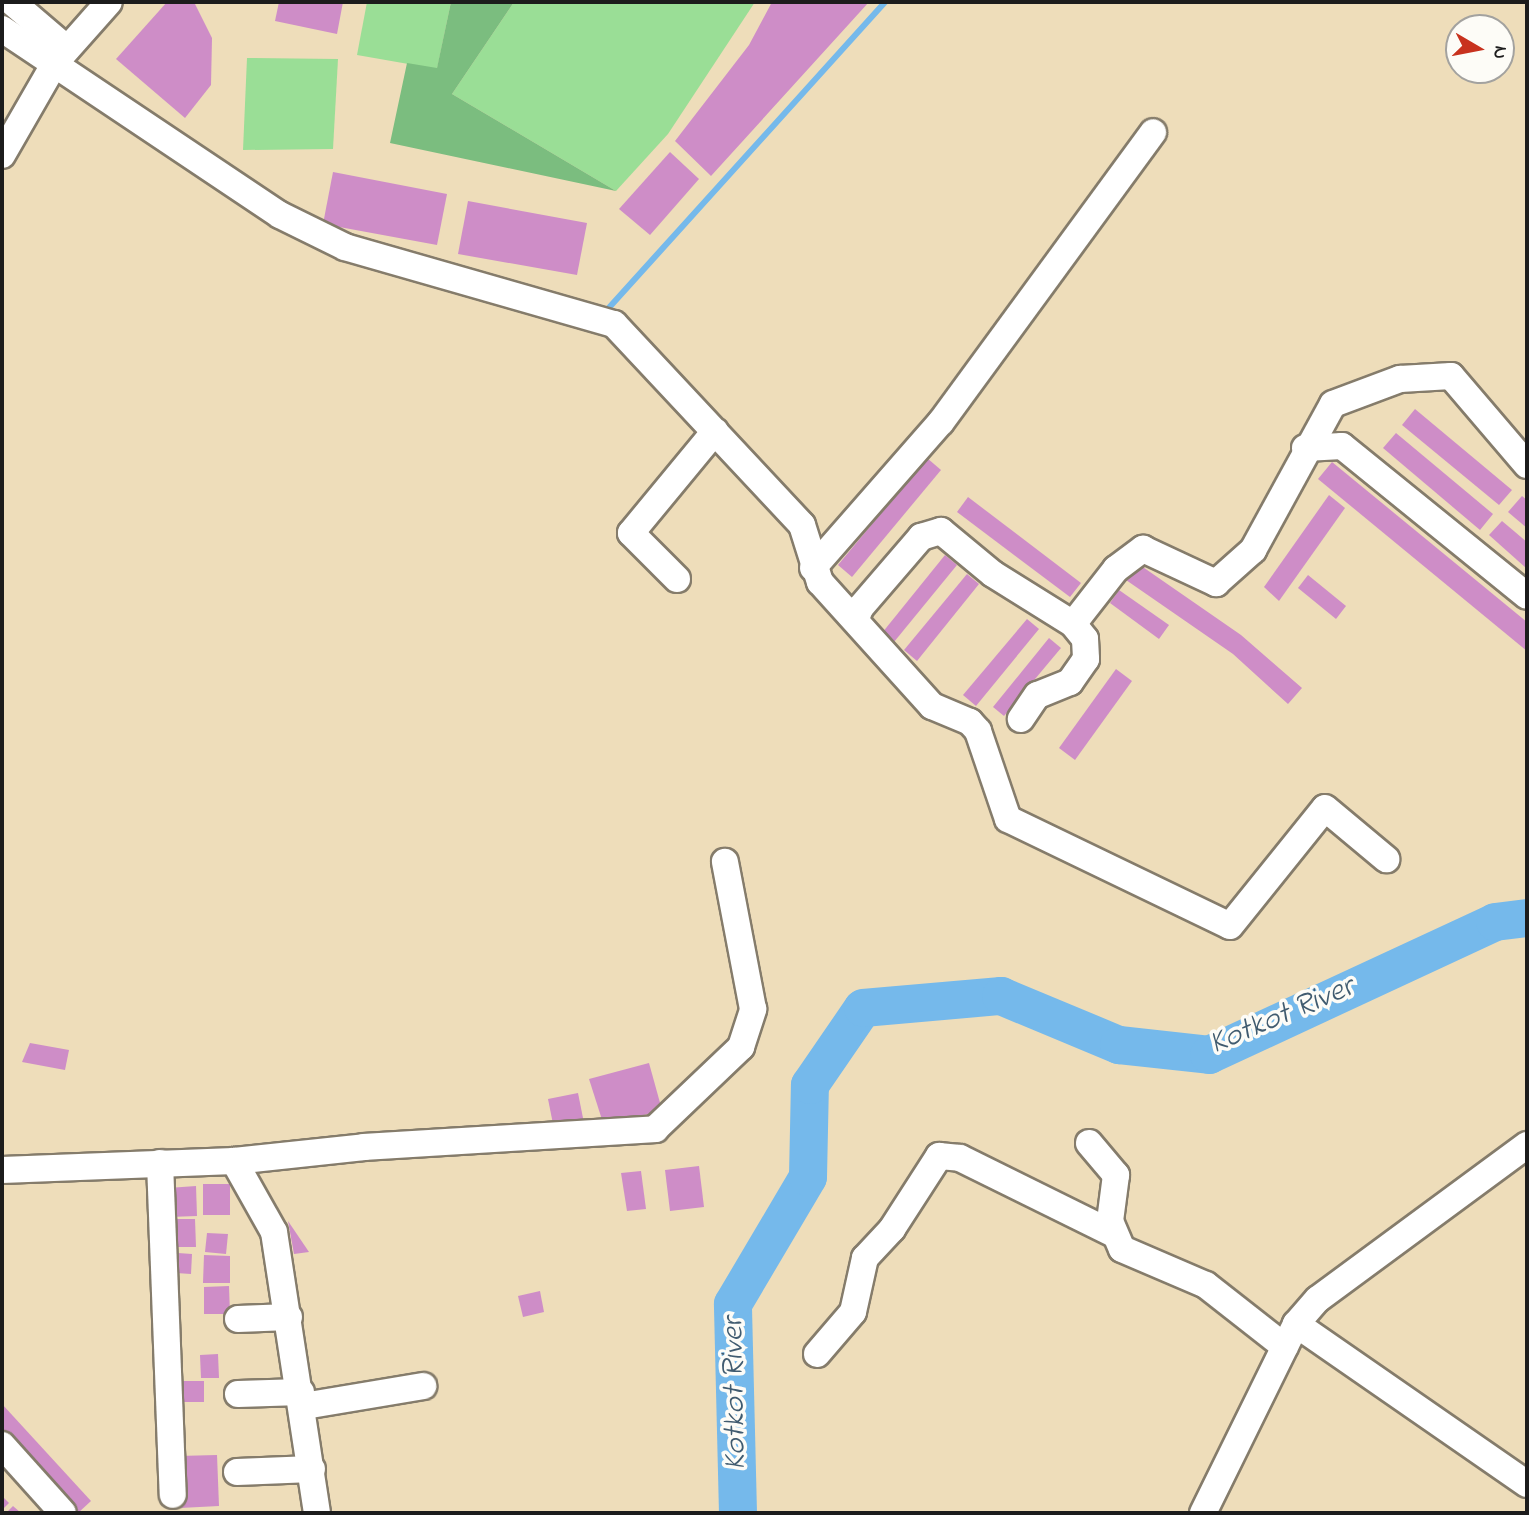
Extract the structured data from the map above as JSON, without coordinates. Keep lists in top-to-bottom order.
{
  "water": ["Kotkot River"],
  "north": "right"
}
